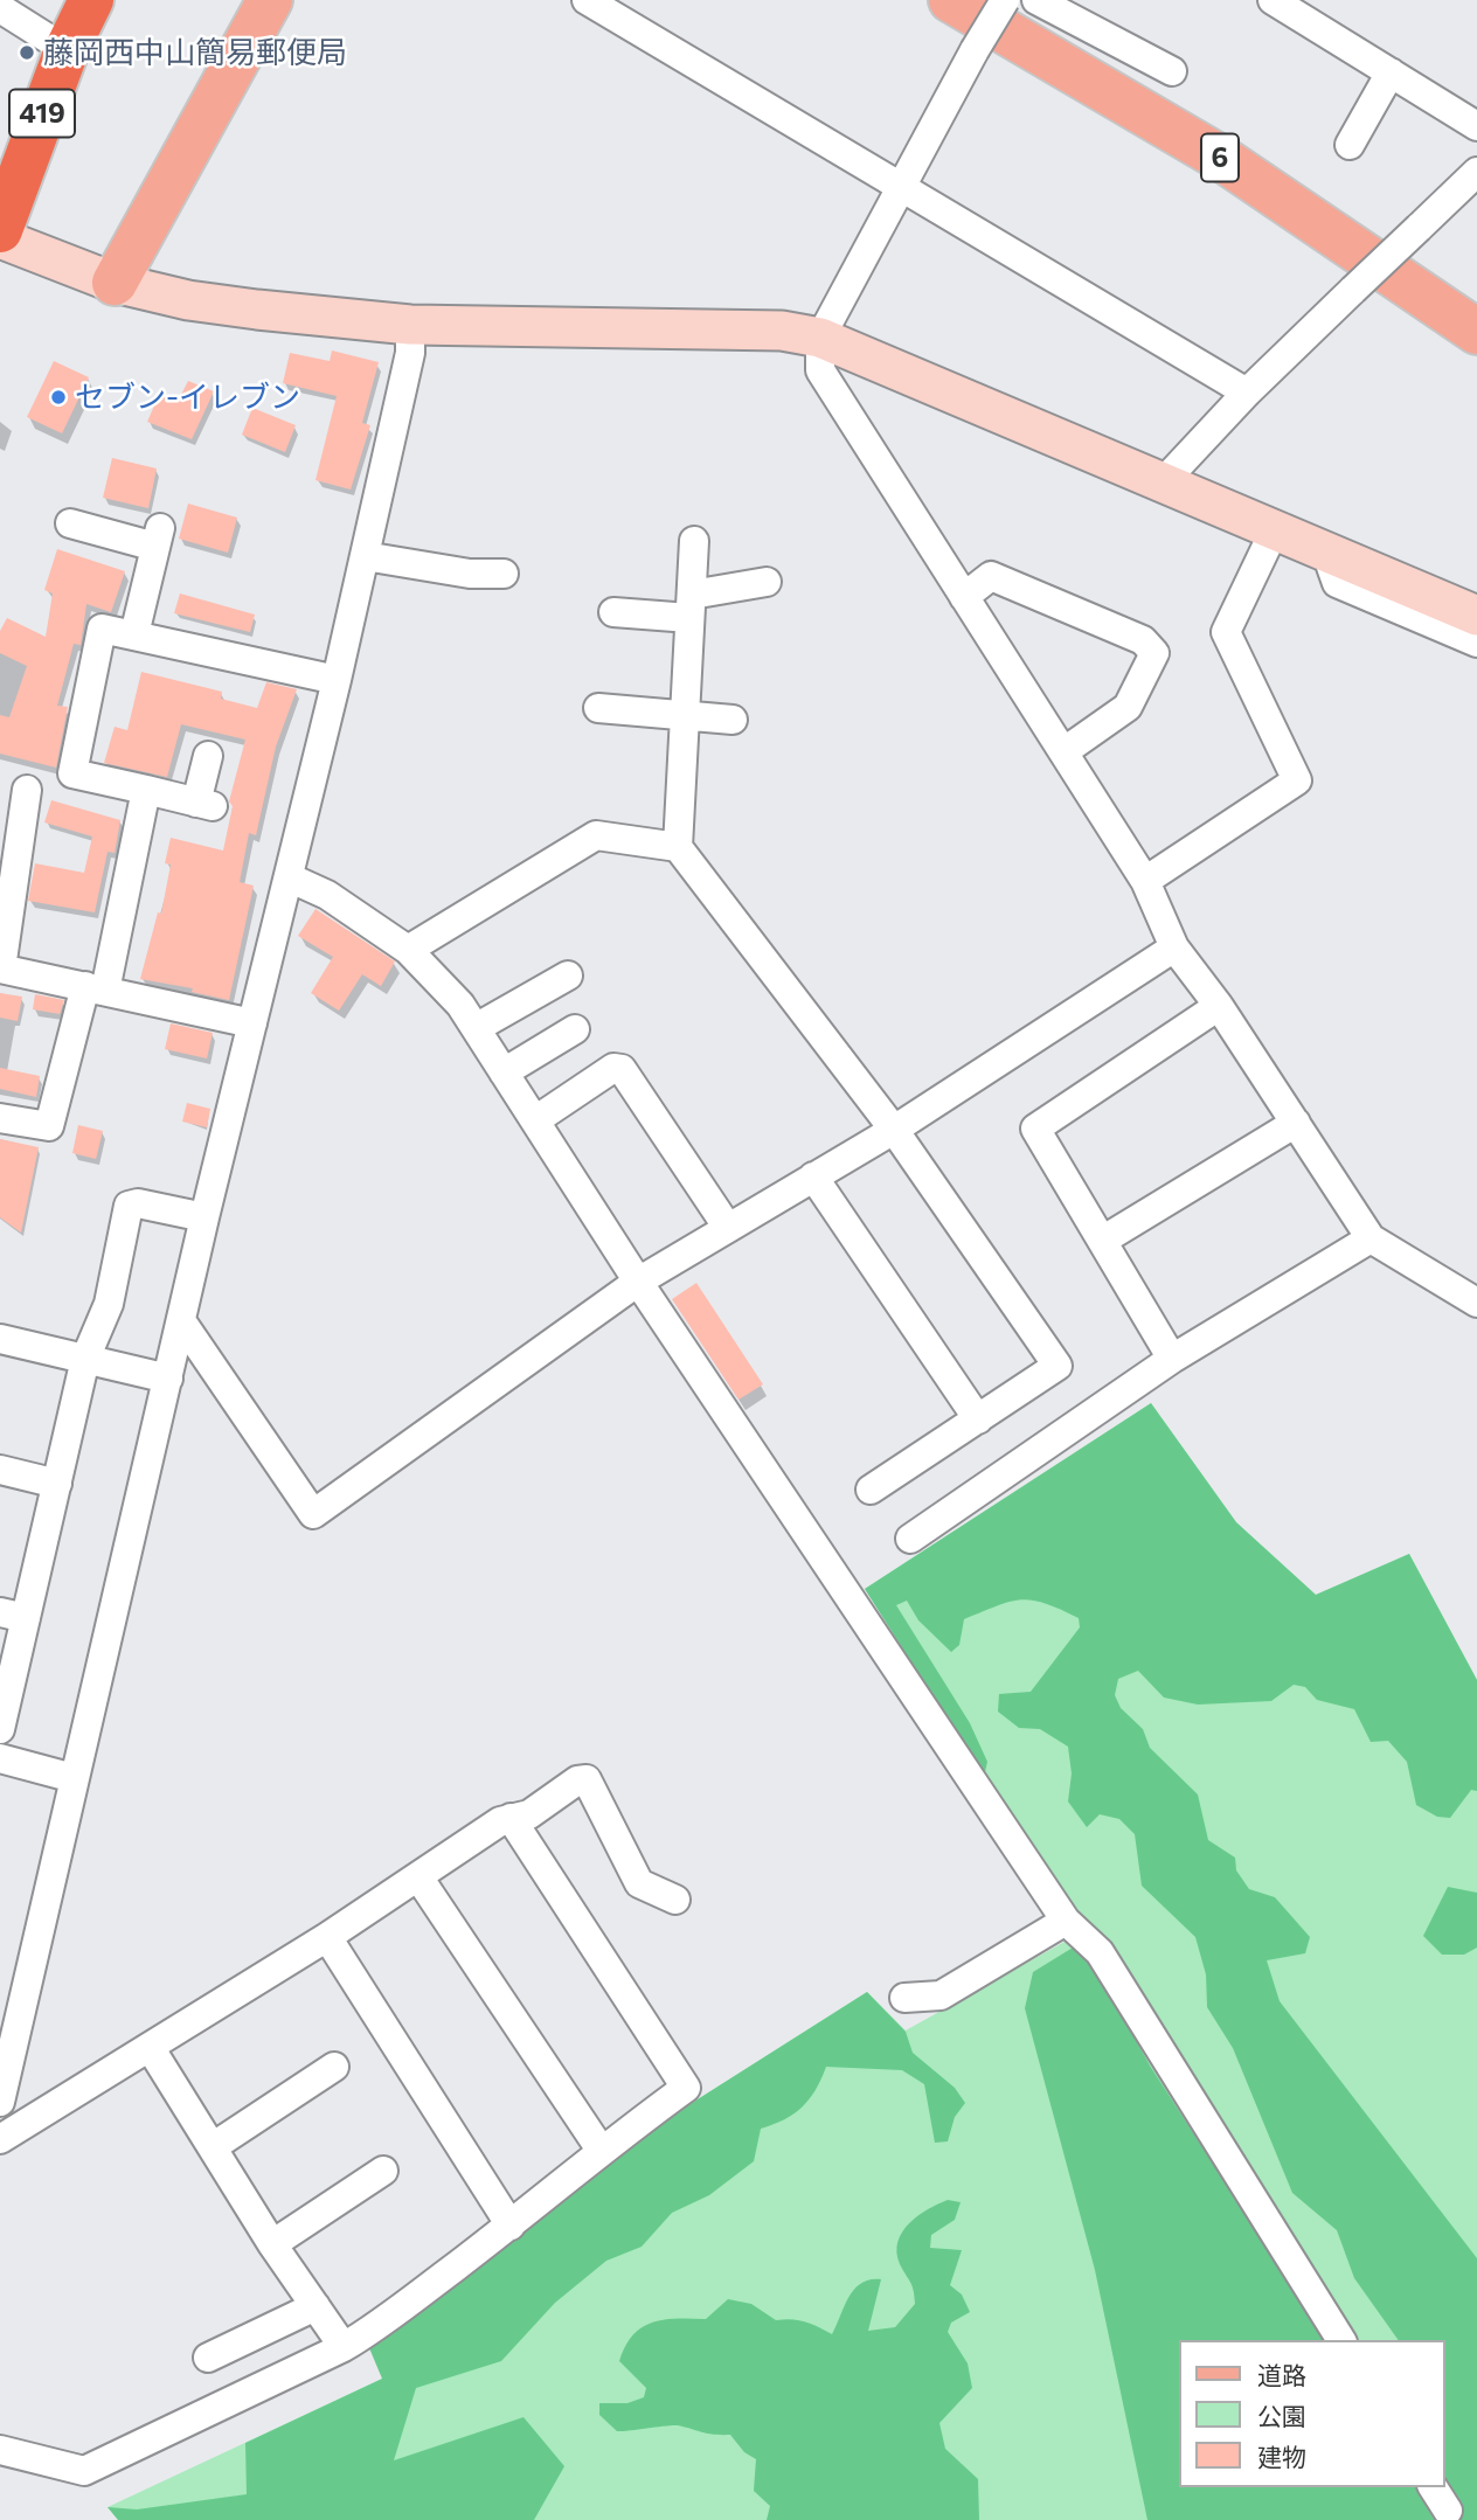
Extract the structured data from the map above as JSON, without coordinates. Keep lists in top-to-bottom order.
{
  "streets": {
    "highway": ["419"],
    "main road": ["6"]
  },
  "places": ["藤岡西中山簡易郵便局", "セブン-イレブン"],
  "legend": ["道路", "公園", "建物"]
}
